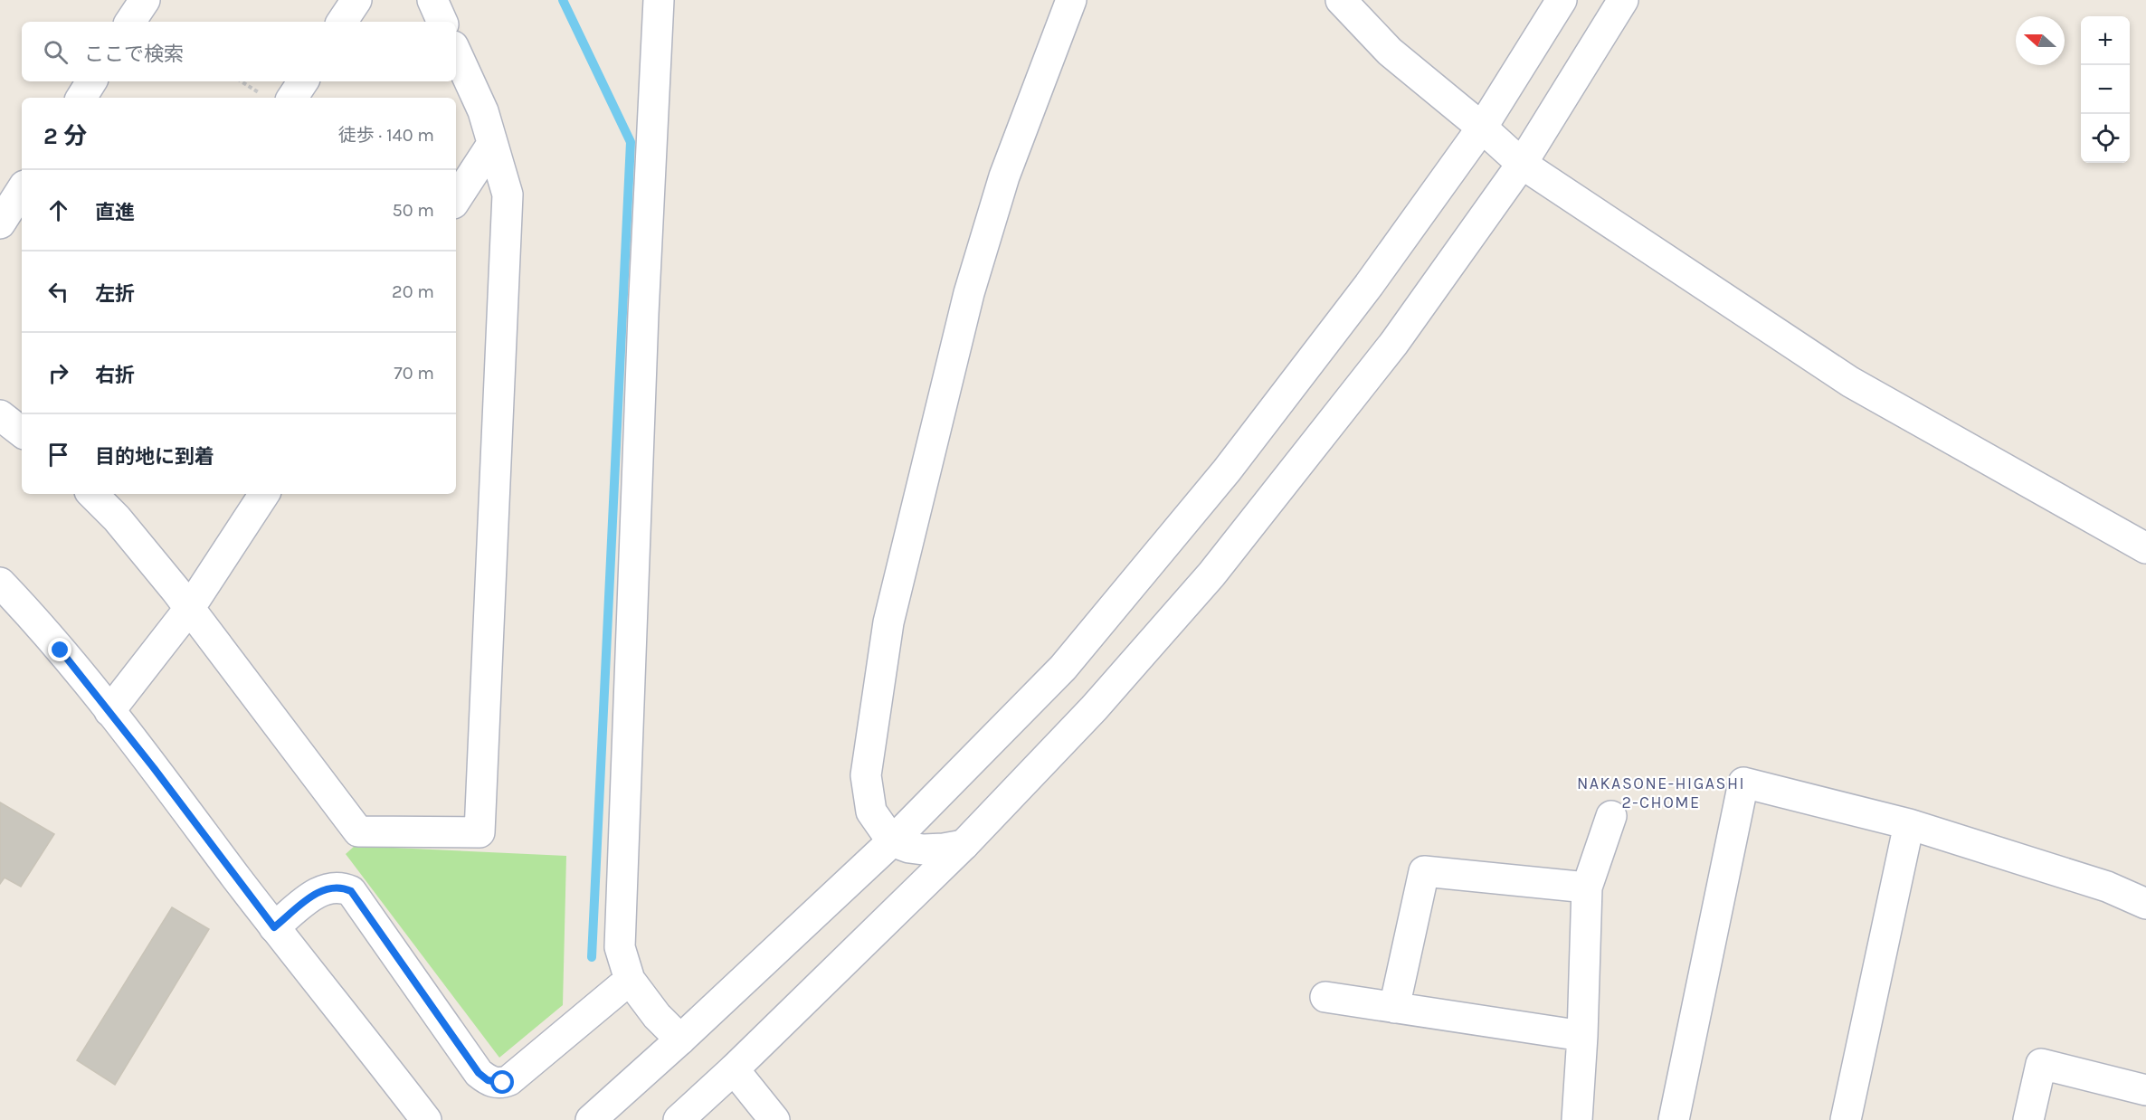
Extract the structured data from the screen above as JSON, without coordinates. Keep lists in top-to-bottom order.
{
  "districts": ["NAKASONE-HIGASHI 2-CHOME"],
  "north": "left",
  "page": {
    "map_buttons": ["+", "−"],
    "search": "ここで検索",
    "heading": ["2 分", "徒歩 · 140 m"],
    "list": [
      ["直進", "50 m"],
      ["左折", "20 m"],
      ["右折", "70 m"],
      "目的地に到着"
    ]
  }
}
